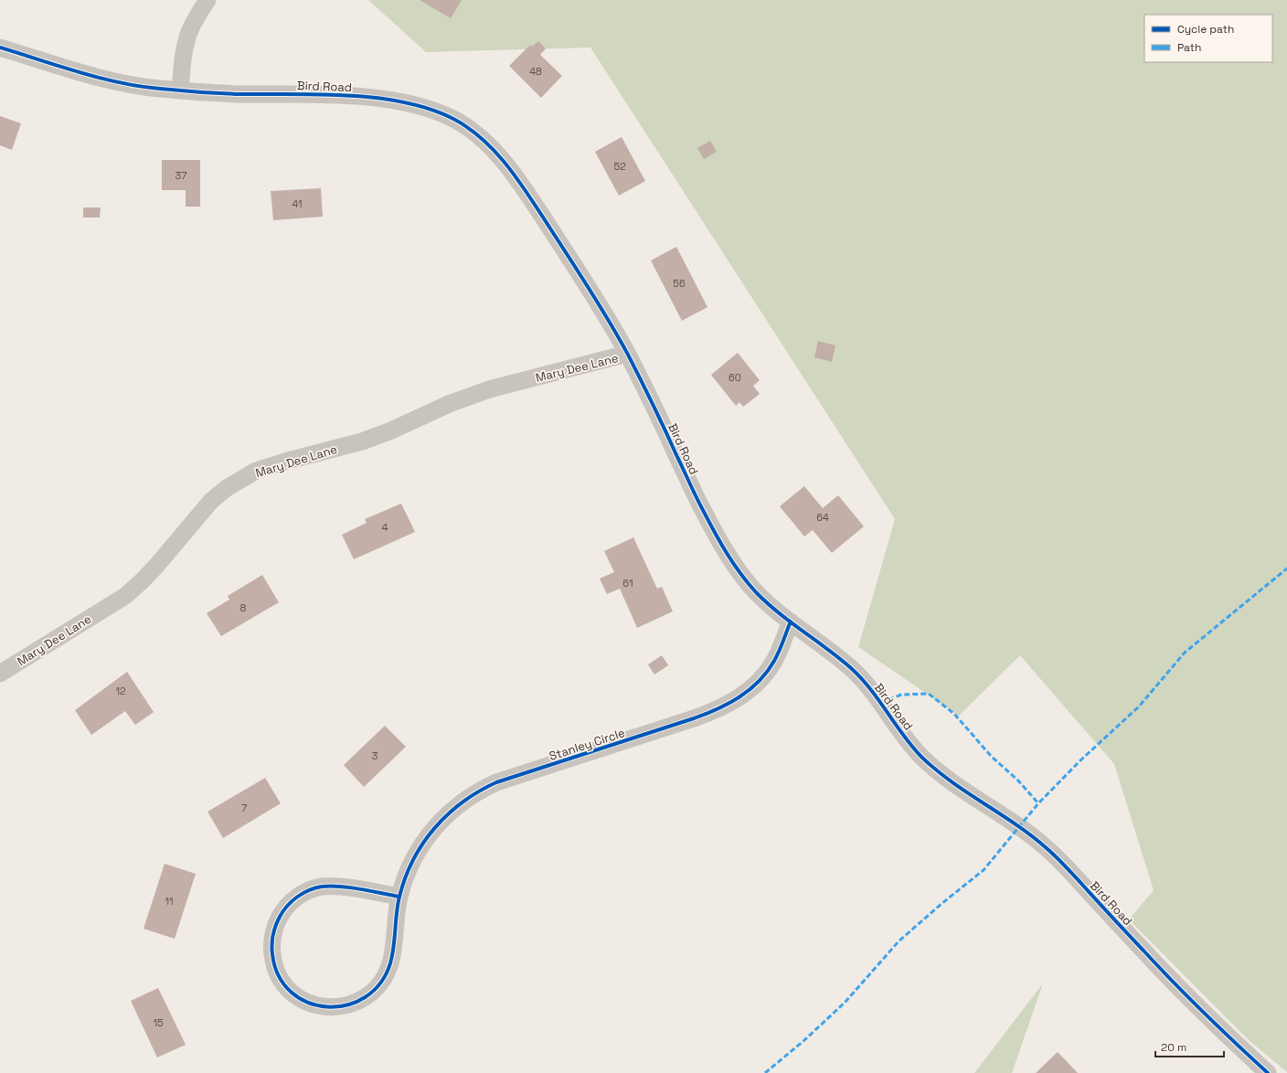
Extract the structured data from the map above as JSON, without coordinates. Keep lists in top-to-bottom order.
{
  "streets": {
    "street": ["Bird Road", "Mary Dee Lane", "Stanley Circle"]
  },
  "crossings": [
    ["Bird Road", "Mary Dee Lane"],
    ["Bird Road", "Stanley Circle"]
  ],
  "house_numbers": [
    "48",
    "52",
    "37",
    "41",
    "56",
    "60",
    "64",
    "4",
    "61",
    "8",
    "12",
    "3",
    "7",
    "11",
    "15"
  ],
  "legend": ["Cycle path", "Path"],
  "scale_bar": "20 m"
}
